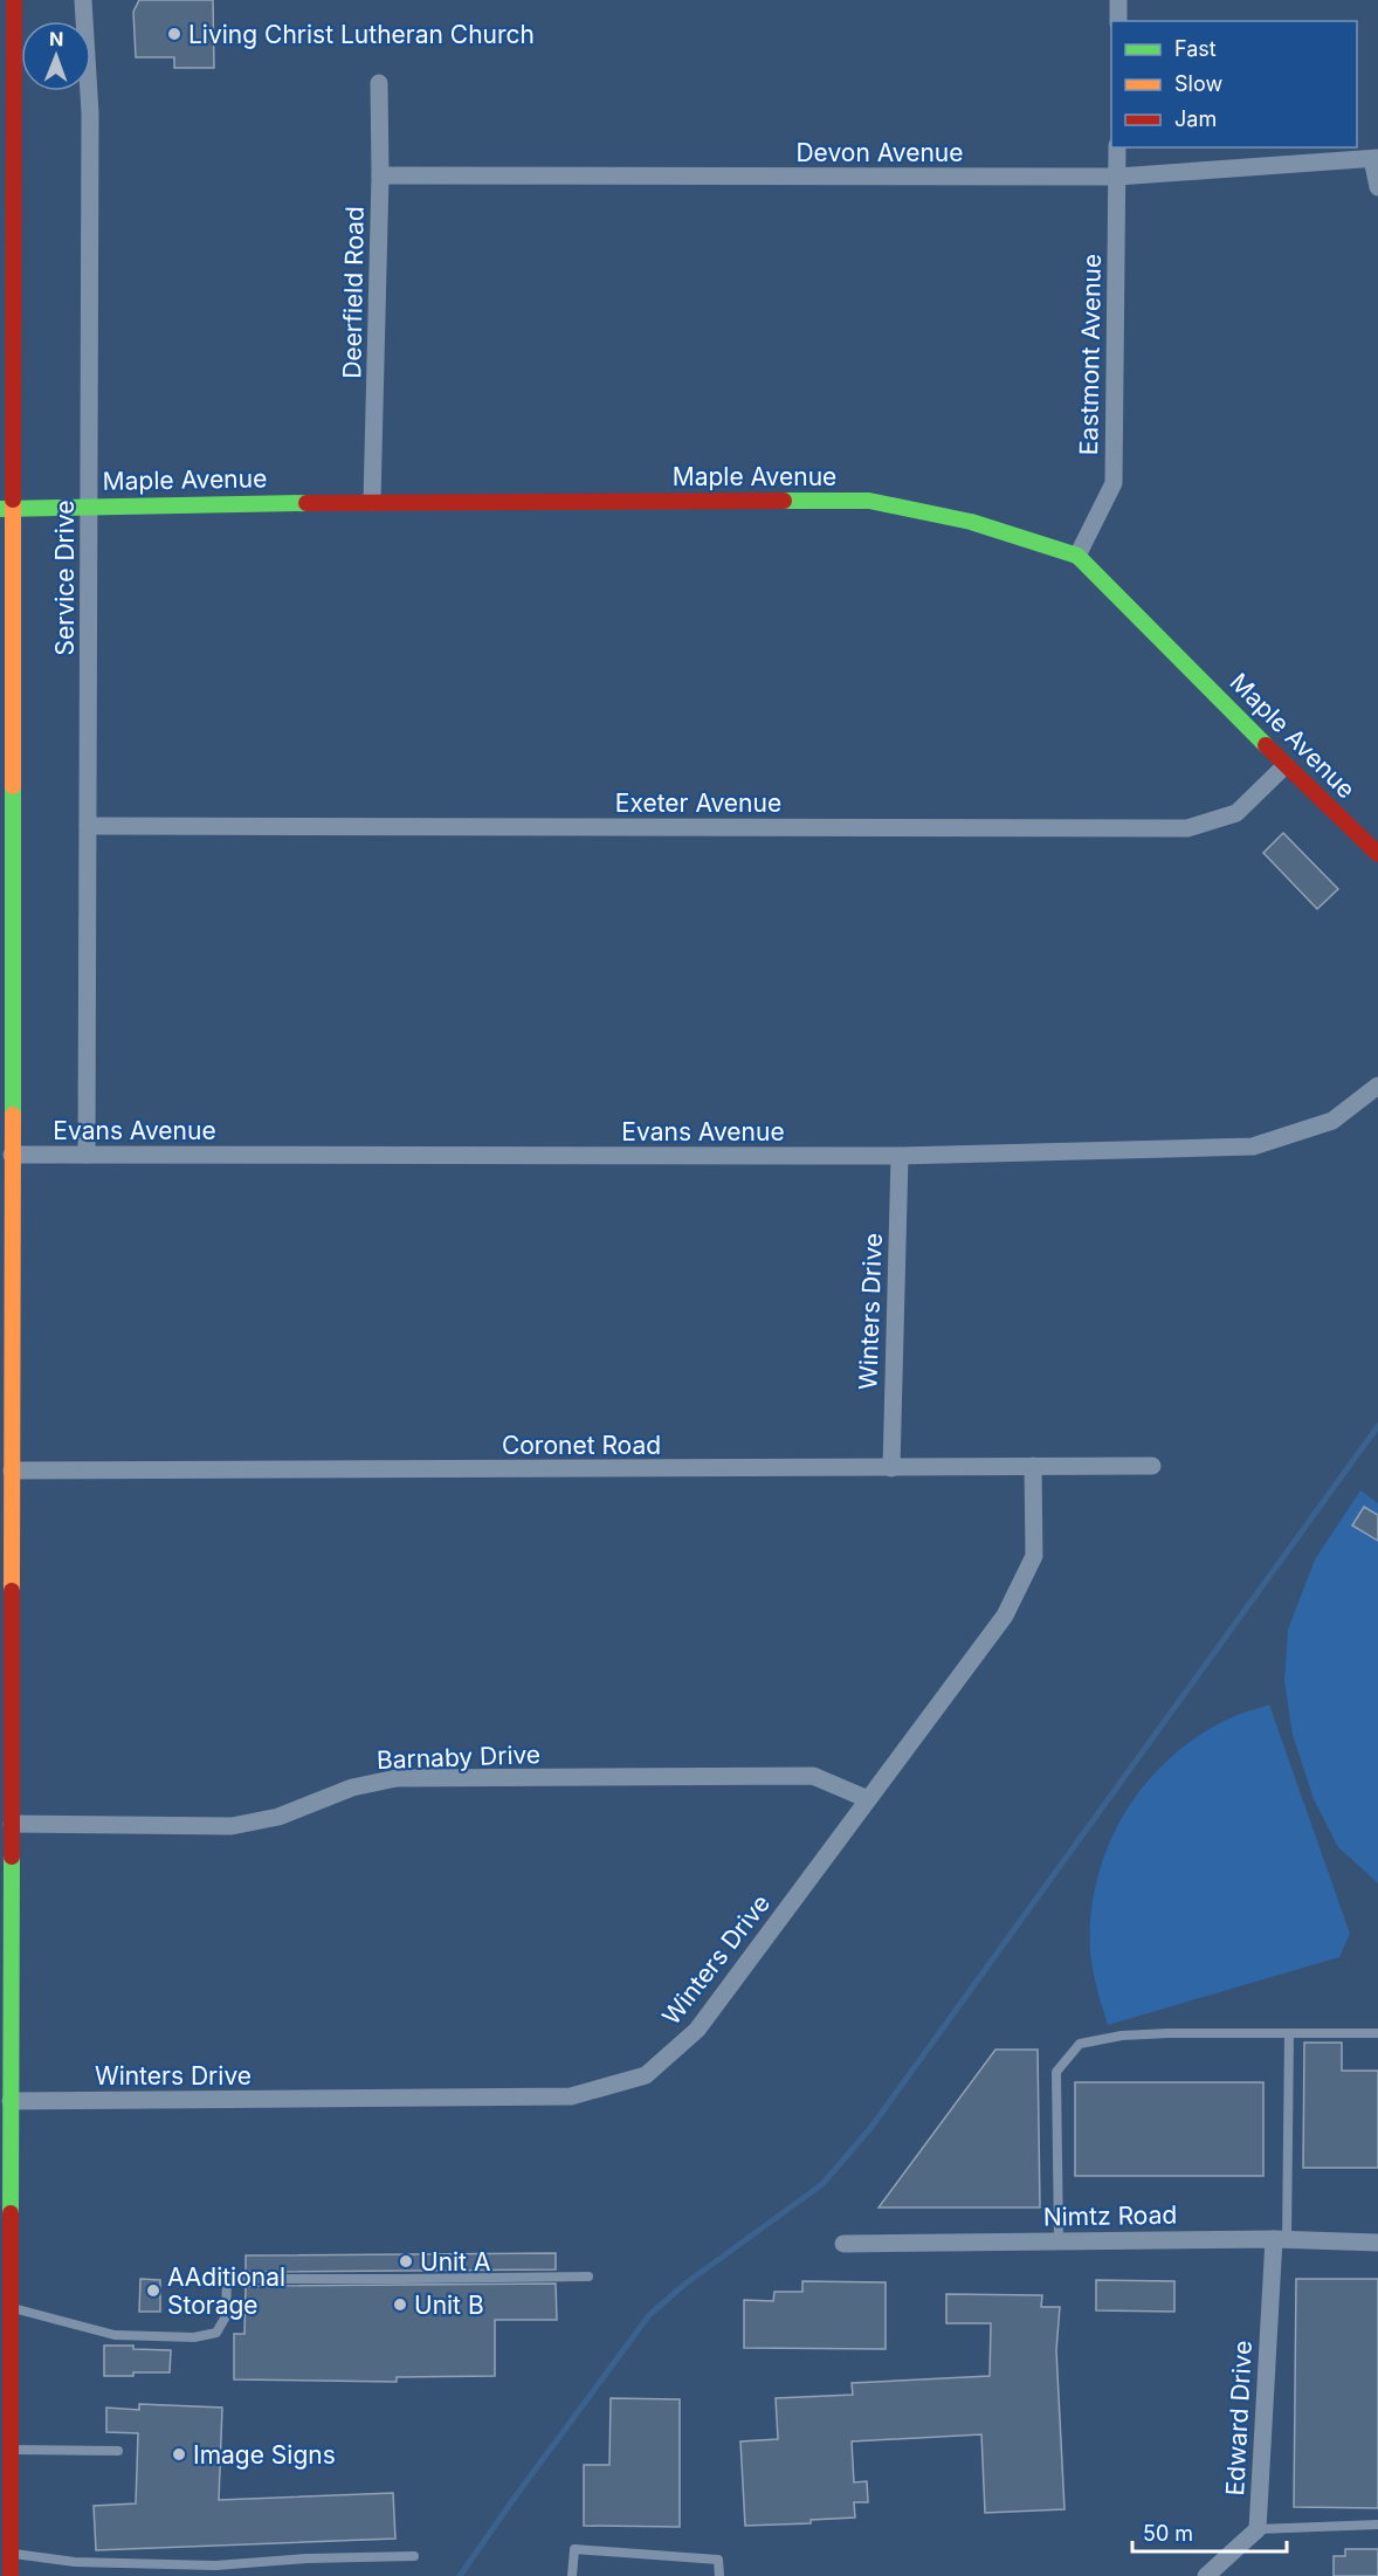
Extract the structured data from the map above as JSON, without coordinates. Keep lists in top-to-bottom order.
{
  "streets": {
    "main road": ["Maple Avenue"],
    "street": [
      "Devon Avenue",
      "Deerfield Road",
      "Eastmont Avenue",
      "Service Drive",
      "Exeter Avenue",
      "Evans Avenue",
      "Winters Drive",
      "Coronet Road",
      "Barnaby Drive",
      "Nimtz Road",
      "Edward Drive"
    ]
  },
  "crossings": [
    ["Devon Avenue", "Deerfield Road"],
    ["Devon Avenue", "Eastmont Avenue"],
    ["Deerfield Road", "Maple Avenue"],
    ["Eastmont Avenue", "Maple Avenue"],
    ["Maple Avenue", "Service Drive"],
    ["Maple Avenue", "Exeter Avenue"],
    ["Service Drive", "Exeter Avenue"],
    ["Service Drive", "Evans Avenue"],
    ["Evans Avenue", "Winters Drive"],
    ["Winters Drive", "Coronet Road"],
    ["Winters Drive", "Barnaby Drive"],
    ["Nimtz Road", "Edward Drive"]
  ],
  "places": [
    "Living Christ Lutheran Church",
    "Unit A",
    "AAditional Storage",
    "Unit B",
    "Image Signs"
  ],
  "legend": ["Fast", "Slow", "Jam"],
  "scale_bar": "50 m",
  "north": "top"
}
